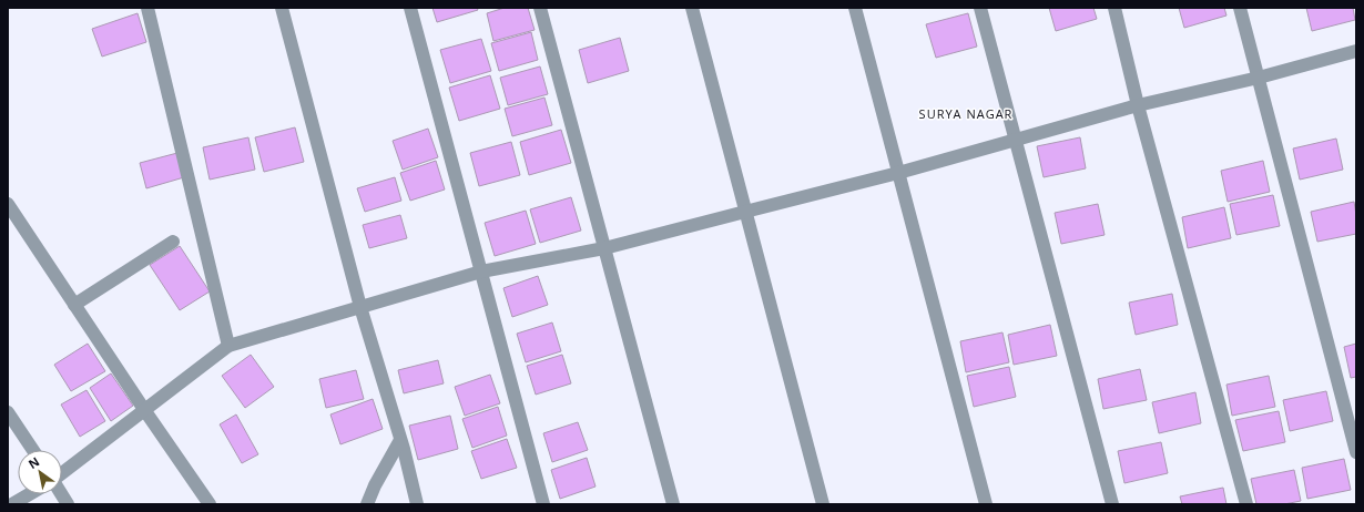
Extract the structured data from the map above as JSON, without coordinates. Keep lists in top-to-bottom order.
{
  "districts": ["SURYA NAGAR"],
  "north": "top left"
}
